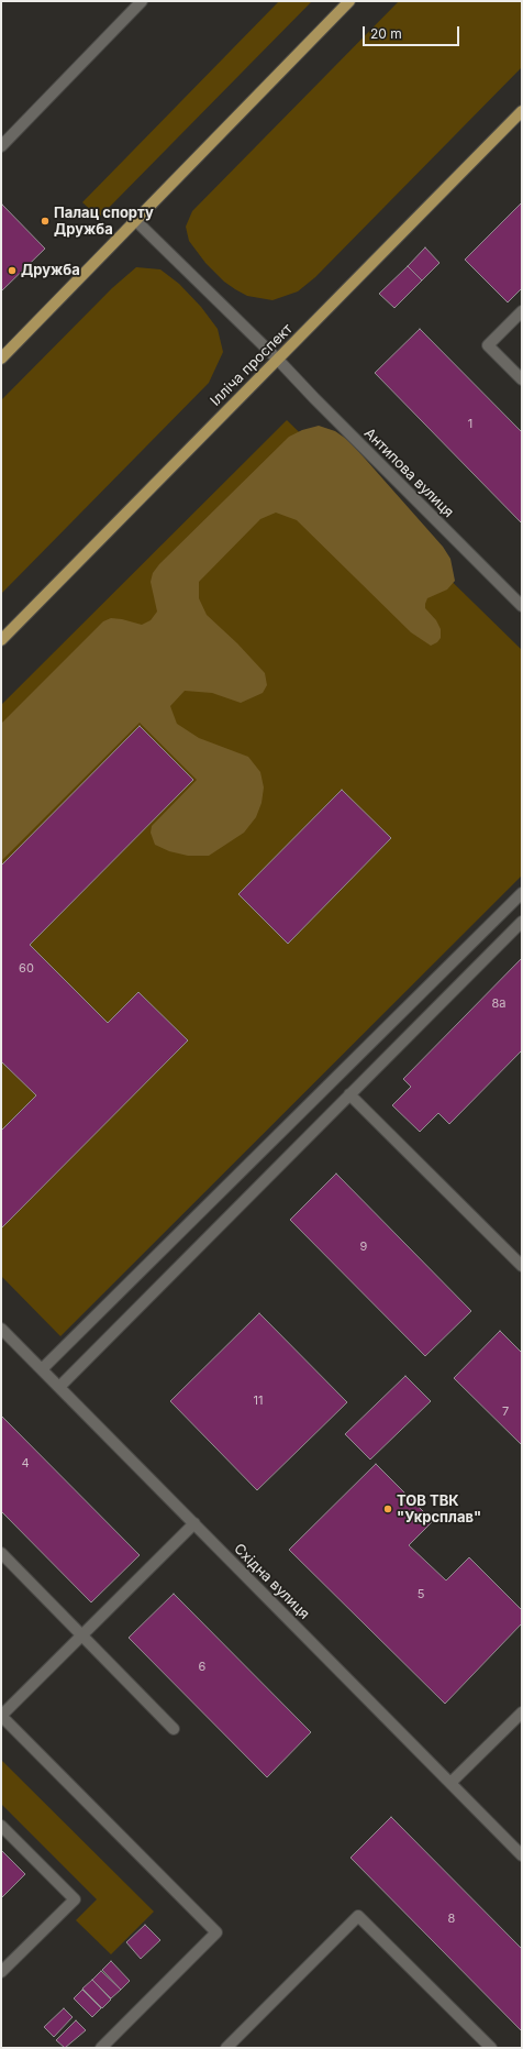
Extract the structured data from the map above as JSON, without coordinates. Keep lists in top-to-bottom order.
{
  "streets": {
    "main road": ["Ілліча проспект"],
    "street": ["Антипова вулиця", "Східна вулиця"]
  },
  "crossings": [
    ["Ілліча проспект", "Антипова вулиця"]
  ],
  "places": ["Палац спорту Дружба", "Дружба", "ТОВ ТВК \"Укрсплав\""],
  "house_numbers": [
    "1",
    "60",
    "8а",
    "9",
    "11",
    "7",
    "4",
    "5",
    "6",
    "8"
  ],
  "scale_bar": "20 m"
}
